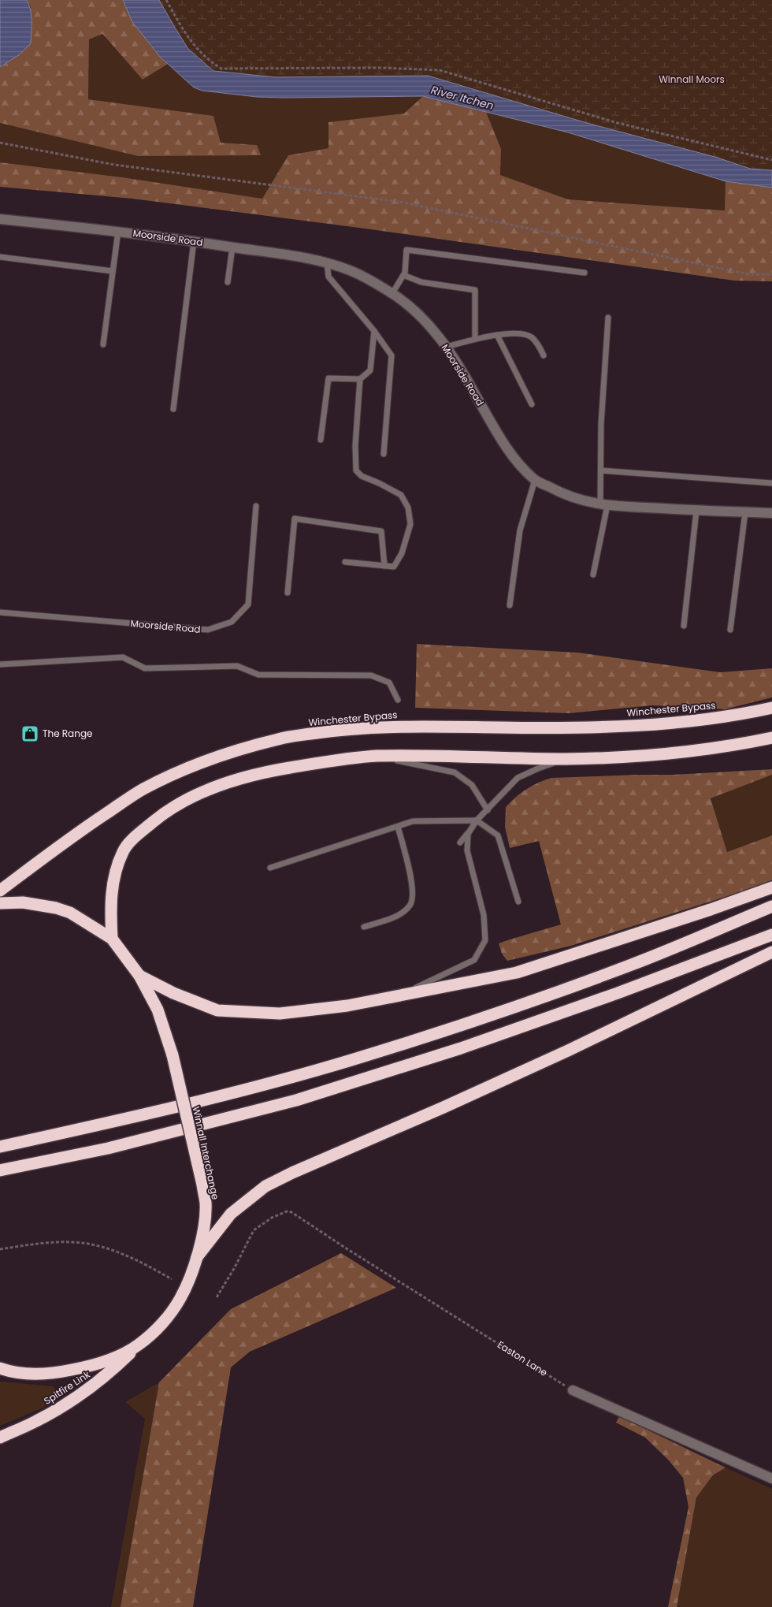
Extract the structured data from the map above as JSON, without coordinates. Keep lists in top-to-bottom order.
{
  "streets": {
    "highway": ["Winchester Bypass", "Winnall Interchange", "Spitfire Link"],
    "street": ["Moorside Road"],
    "path": ["Easton Lane"]
  },
  "crossings": [
    ["Winnall Interchange", "Spitfire Link"]
  ],
  "water": ["River Itchen"],
  "parks": ["Winnall Moors"],
  "places": {
    "shop": ["The Range"]
  }
}
